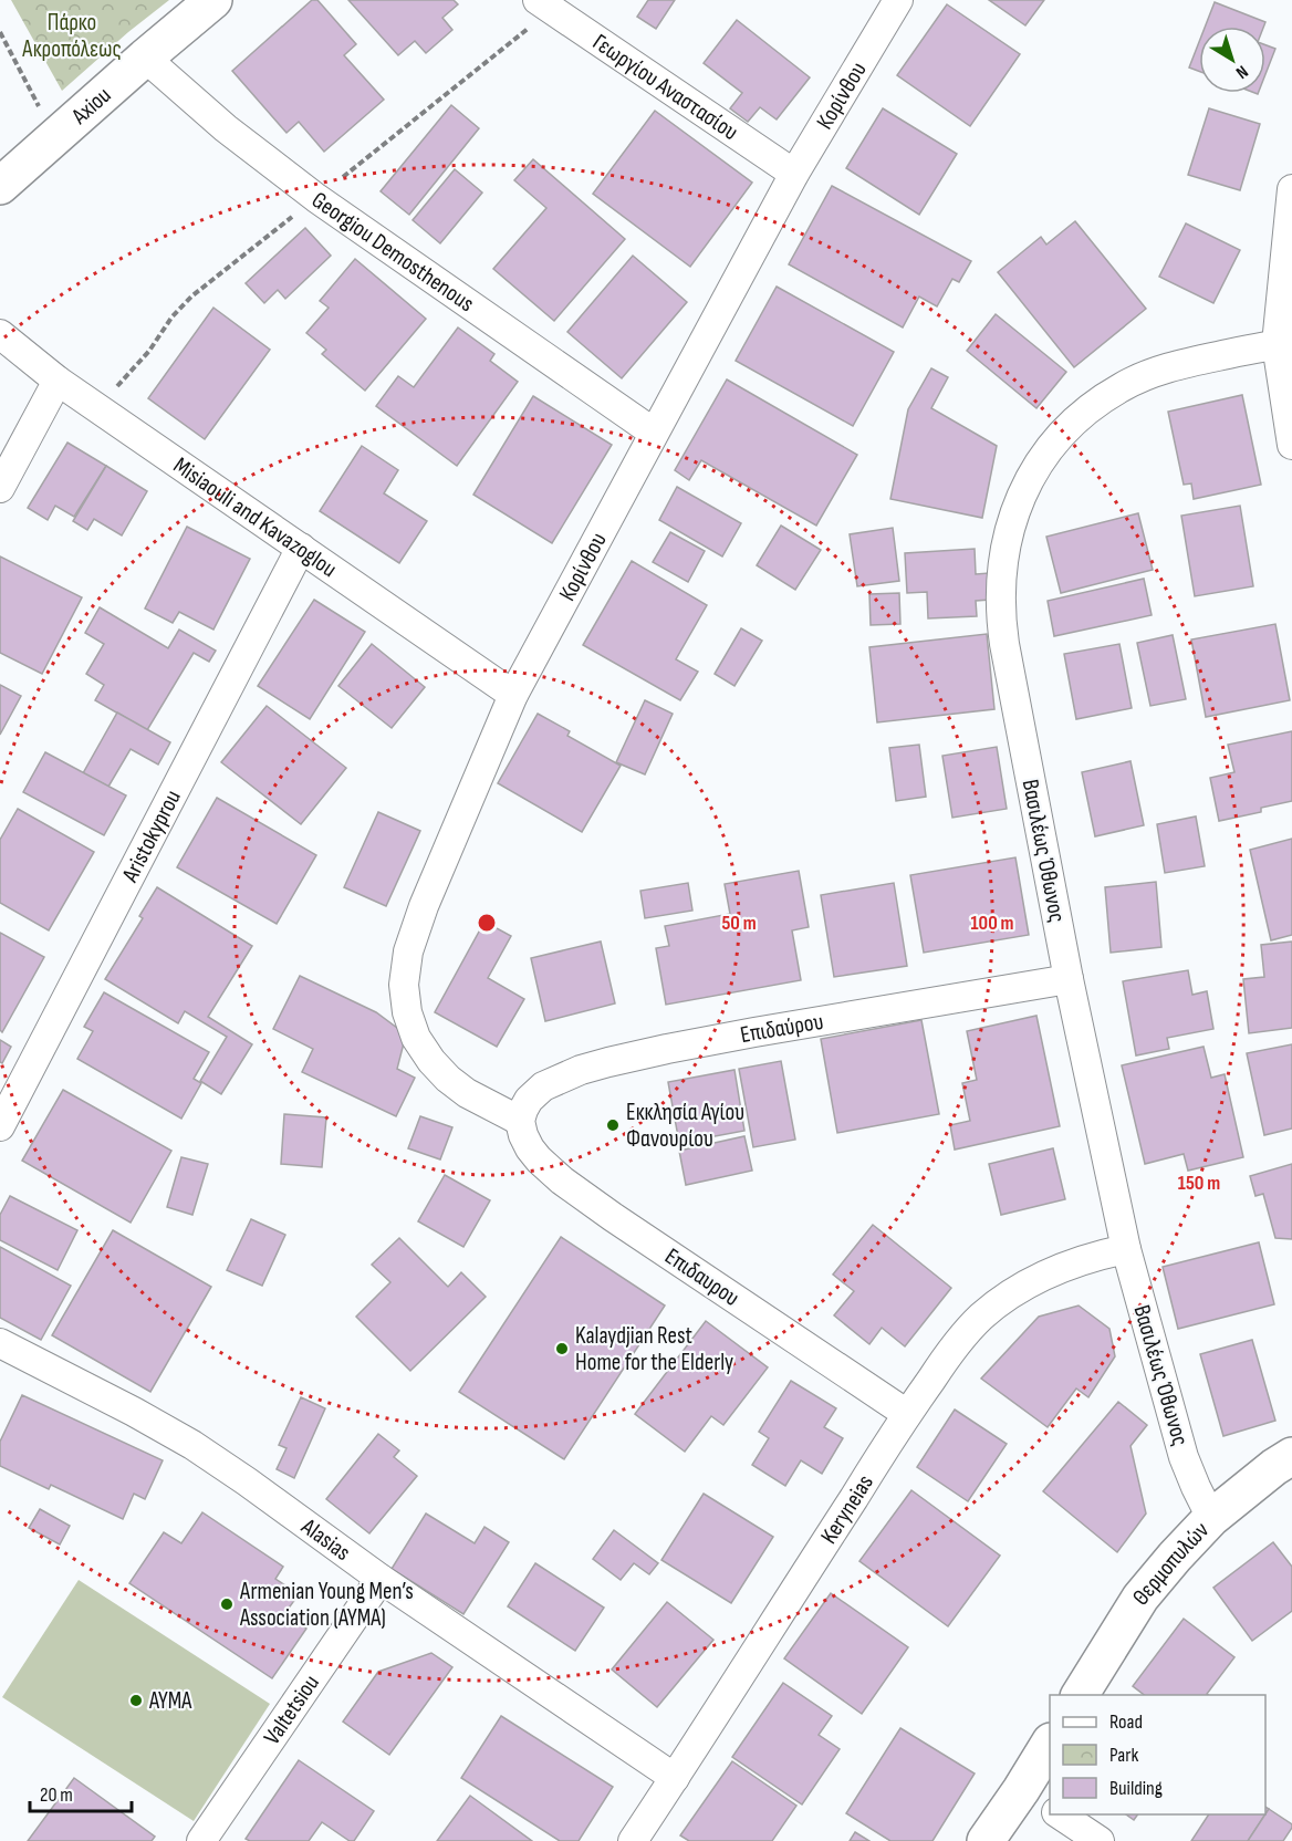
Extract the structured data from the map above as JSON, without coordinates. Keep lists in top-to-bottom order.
{
  "streets": {
    "street": [
      "Γεωργίου Αναστασίου",
      "Κορίνθου",
      "Axiou",
      "Georgiou Demosthenous",
      "Misiaouli and Kavazoglou",
      "Aristokyprou",
      "Βασιλέως Όθωνος",
      "Επιδαύρου",
      "Επιδαυρου",
      "Keryneias",
      "Alasias",
      "Θερμοπυλών",
      "Valtetsiou"
    ]
  },
  "crossings": [
    ["Γεωργίου Αναστασίου", "Κορίνθου"],
    ["Κορίνθου", "Georgiou Demosthenous"],
    ["Κορίνθου", "Misiaouli and Kavazoglou"],
    ["Κορίνθου", "Επιδαύρου"],
    ["Κορίνθου", "Επιδαυρου"],
    ["Axiou", "Georgiou Demosthenous"],
    ["Misiaouli and Kavazoglou", "Aristokyprou"],
    ["Βασιλέως Όθωνος", "Επιδαύρου"],
    ["Βασιλέως Όθωνος", "Keryneias"],
    ["Βασιλέως Όθωνος", "Θερμοπυλών"],
    ["Επιδαύρου", "Επιδαυρου"],
    ["Επιδαυρου", "Keryneias"],
    ["Keryneias", "Alasias"],
    ["Alasias", "Valtetsiou"]
  ],
  "parks": ["Πάρκο Ακροπόλεως"],
  "places": [
    "Εκκλησία Αγίου Φανουρίου",
    "Kalaydjian Rest Home for the Elderly",
    "Armenian Young Men’s Association (AYMA)",
    "ΑΥΜΑ"
  ],
  "legend": ["Road", "Park", "Building"],
  "scale_bar": "20 m",
  "north": "bottom right",
  "rings": ["50 m", "100 m", "150 m"]
}
